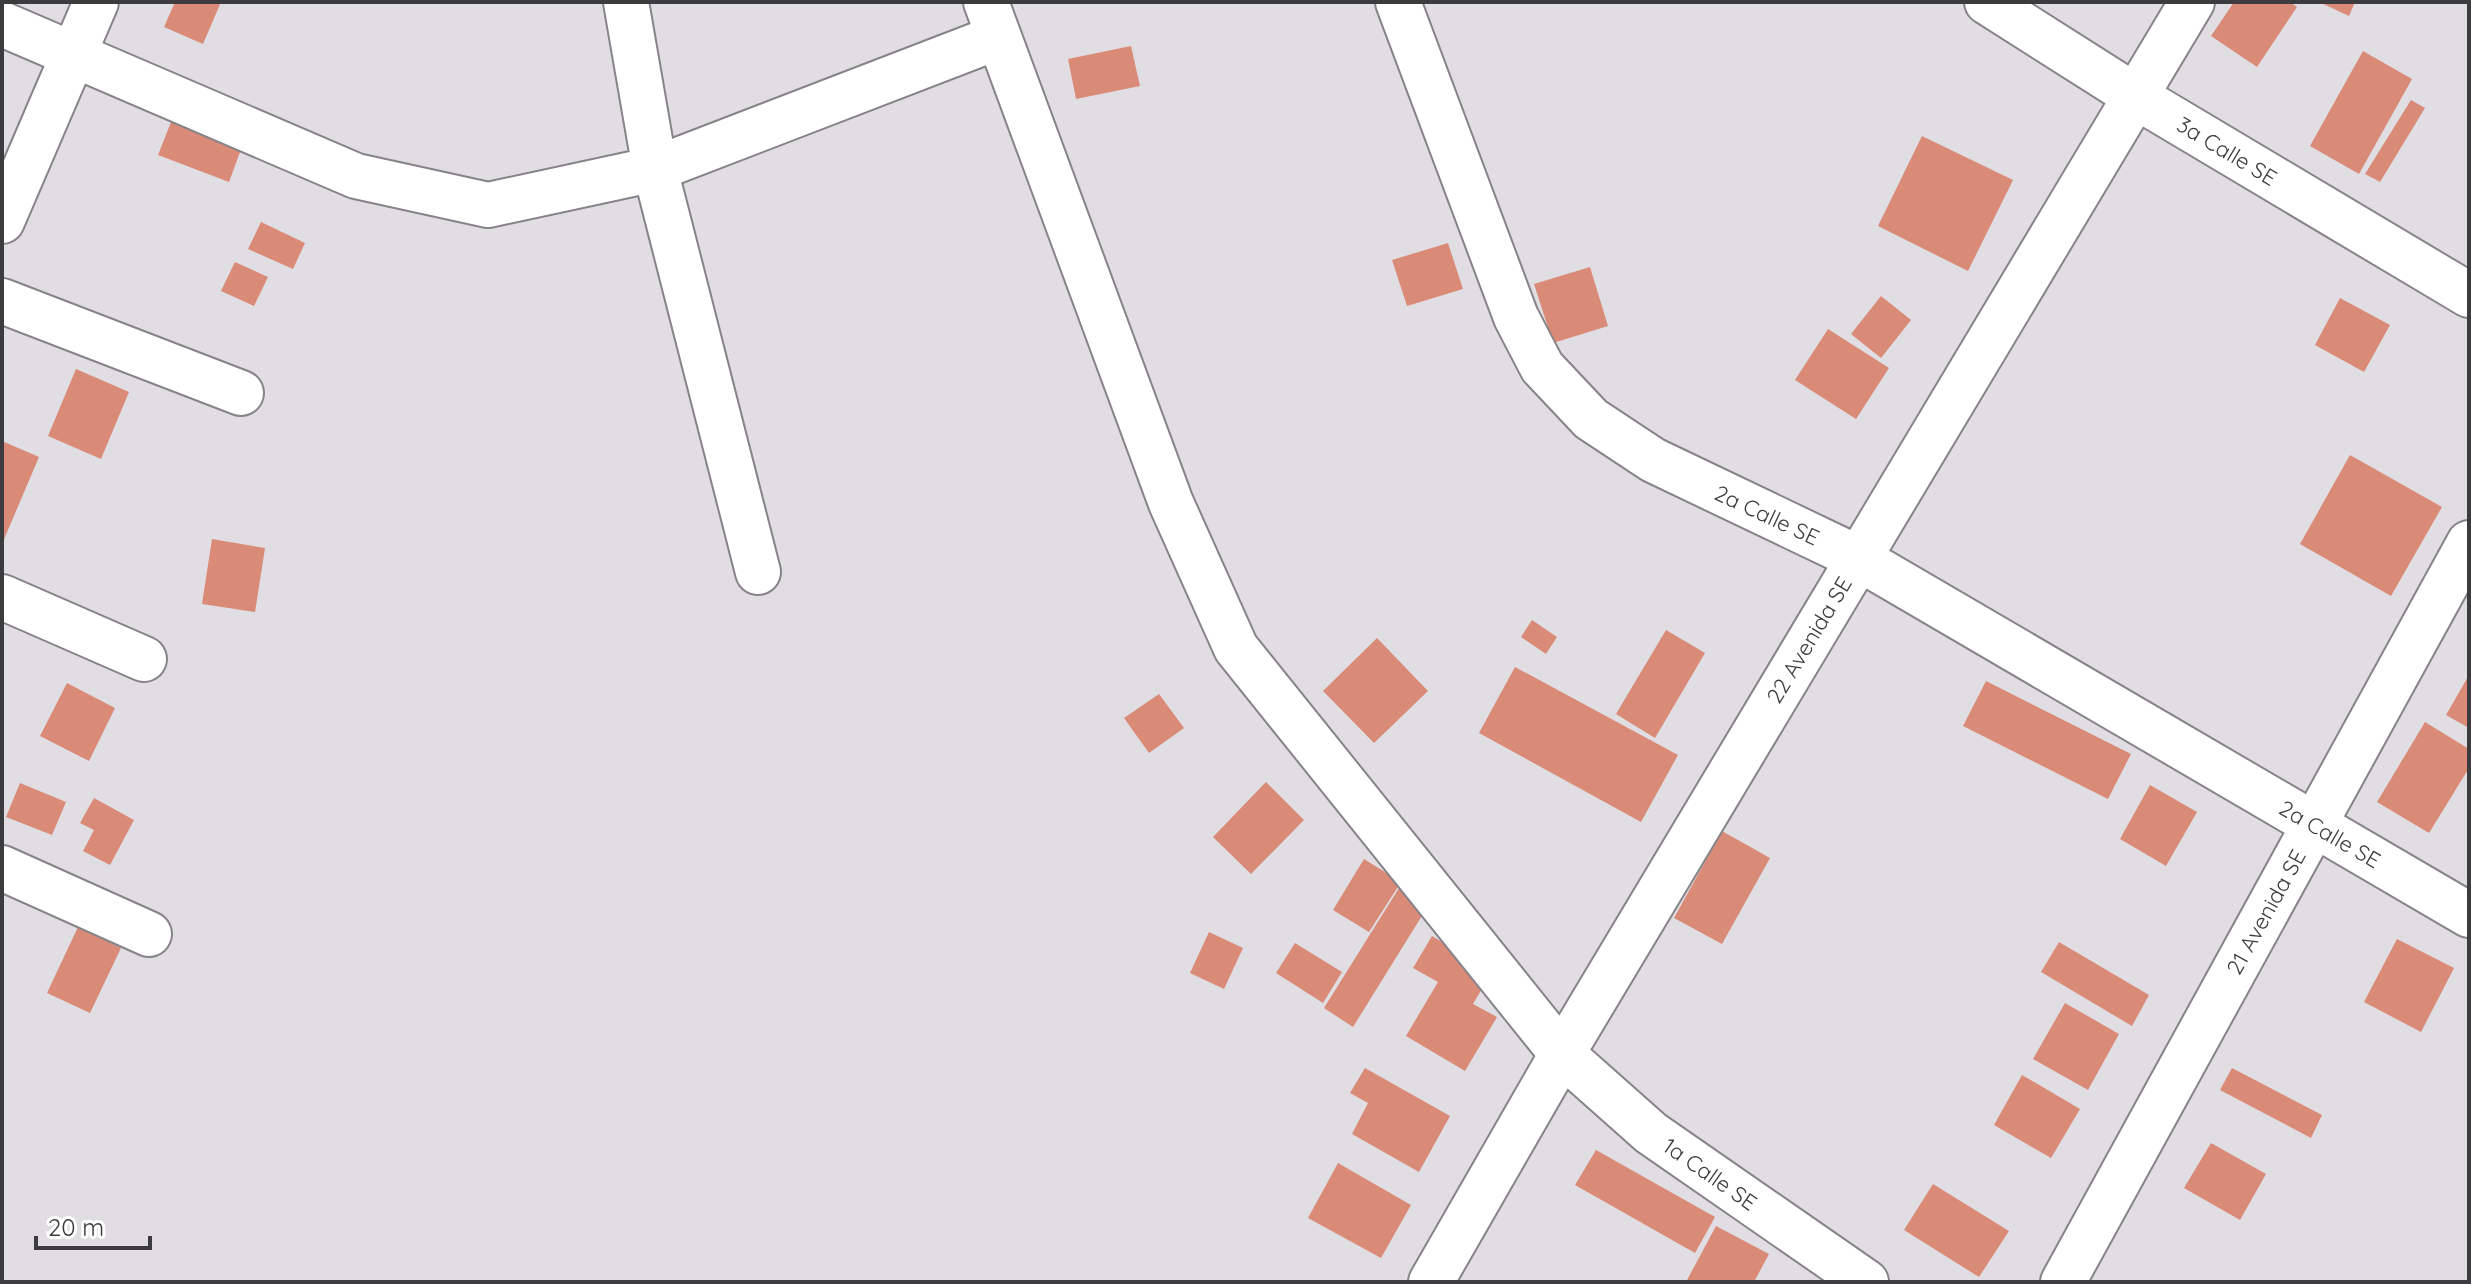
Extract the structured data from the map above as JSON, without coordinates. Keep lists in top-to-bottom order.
{
  "streets": {
    "street": [
      "3a Calle SE",
      "2a Calle SE",
      "22 Avenida SE",
      "21 Avenida SE",
      "1a Calle SE"
    ]
  },
  "crossings": [
    ["3a Calle SE", "22 Avenida SE"],
    ["2a Calle SE", "22 Avenida SE"],
    ["2a Calle SE", "21 Avenida SE"],
    ["22 Avenida SE", "1a Calle SE"]
  ],
  "scale_bar": "20 m"
}
